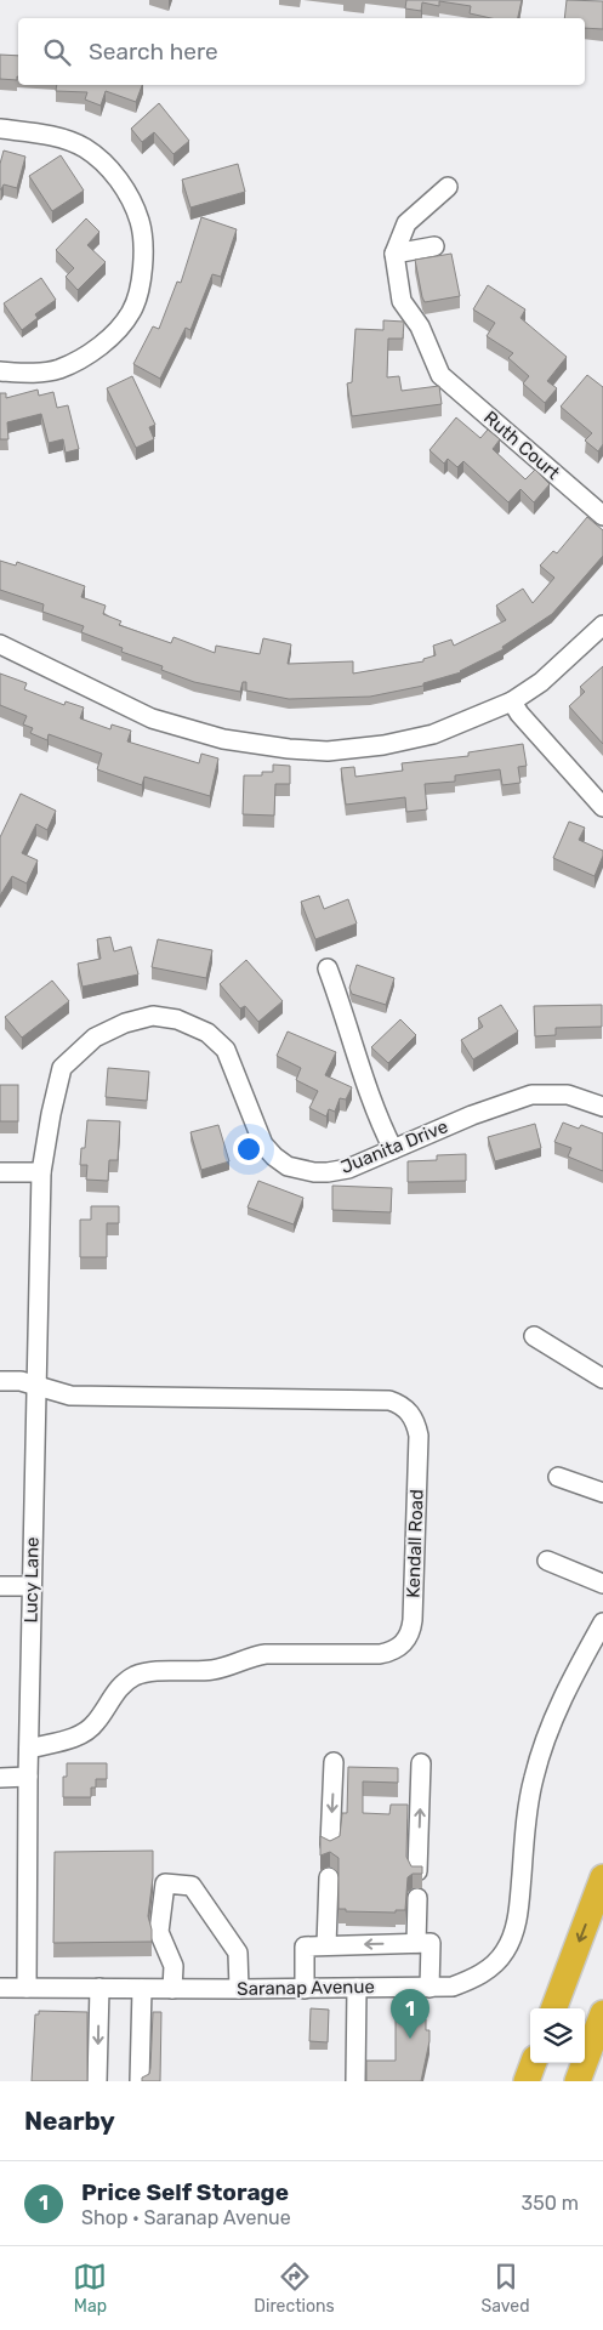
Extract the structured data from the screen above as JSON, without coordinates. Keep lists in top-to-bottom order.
{
  "streets": {
    "street": [
      "Ruth Court",
      "Juanita Drive",
      "Kendall Road",
      "Lucy Lane",
      "Saranap Avenue"
    ]
  },
  "crossings": [
    ["Juanita Drive", "Lucy Lane"],
    ["Kendall Road", "Lucy Lane"],
    ["Lucy Lane", "Saranap Avenue"]
  ],
  "page": {
    "search": "Search here",
    "pins": "1",
    "heading": "Nearby",
    "list": [
      {
        "mark": "1",
        "name": "Price Self Storage",
        "note": "Shop · Saranap Avenue",
        "value": "350 m"
      }
    ],
    "nav": ["Map", "Directions", "Saved"]
  }
}
